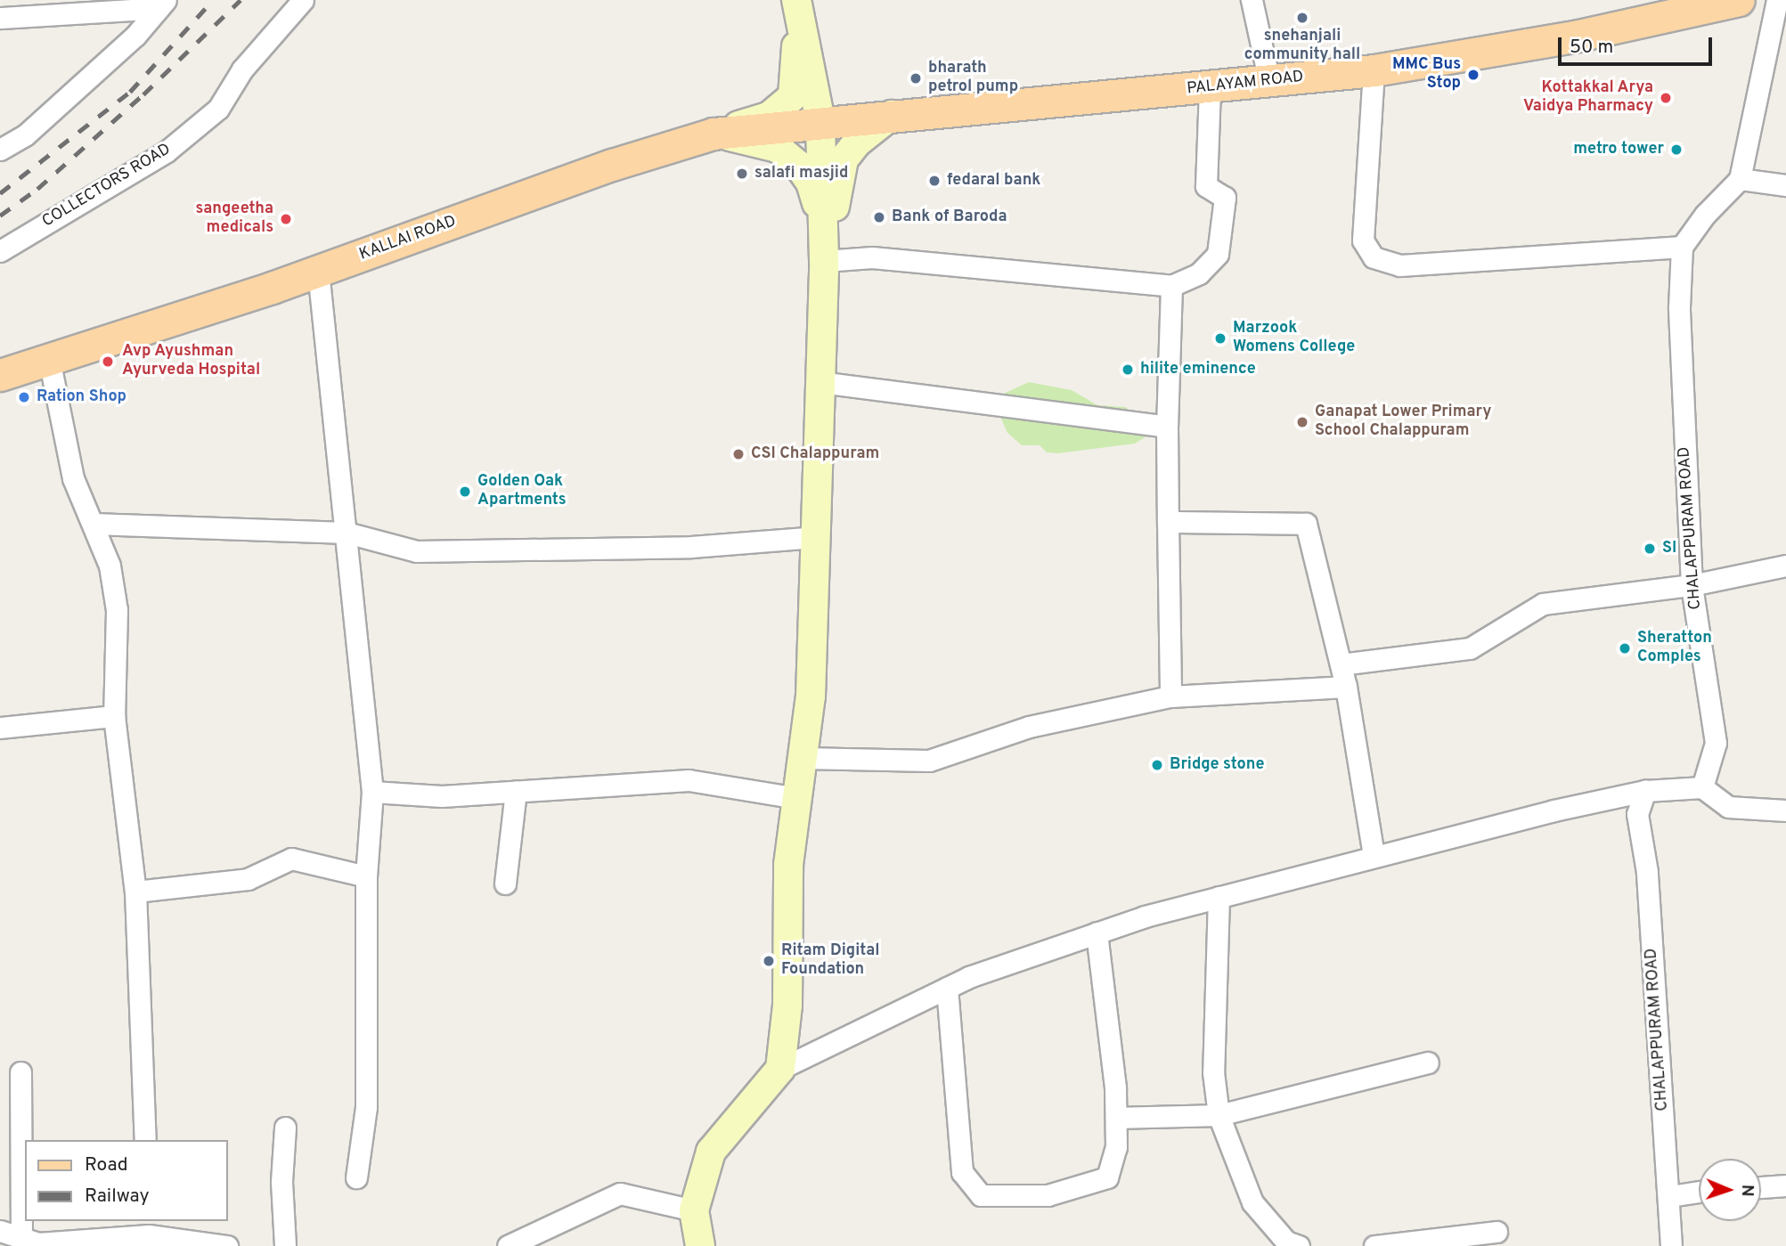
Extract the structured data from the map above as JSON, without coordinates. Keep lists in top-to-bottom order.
{
  "streets": {
    "main road": ["PALAYAM ROAD", "KALLAI ROAD"],
    "street": ["COLLECTORS ROAD", "CHALAPPURAM ROAD"]
  },
  "crossings": [
    ["PALAYAM ROAD", "KALLAI ROAD"]
  ],
  "places": [
    "snehanjali community hall",
    "MMC Bus Stop",
    "bharath petrol pump",
    "Kottakkal Arya Vaidya Pharmacy",
    "metro tower",
    "salafi masjid",
    "fedaral bank",
    "Bank of Baroda",
    "sangeetha medicals",
    "Marzook Womens College",
    "Avp Ayushman Ayurveda Hospital",
    "hilite eminence",
    "Ration Shop",
    "Ganapat Lower Primary School Chalappuram",
    "CSI Chalappuram",
    "Golden Oak Apartments",
    "SI",
    "Sheratton Comples",
    "Bridge stone",
    "Ritam Digital Foundation"
  ],
  "legend": ["Road", "Railway"],
  "scale_bar": "50 m",
  "north": "right"
}
